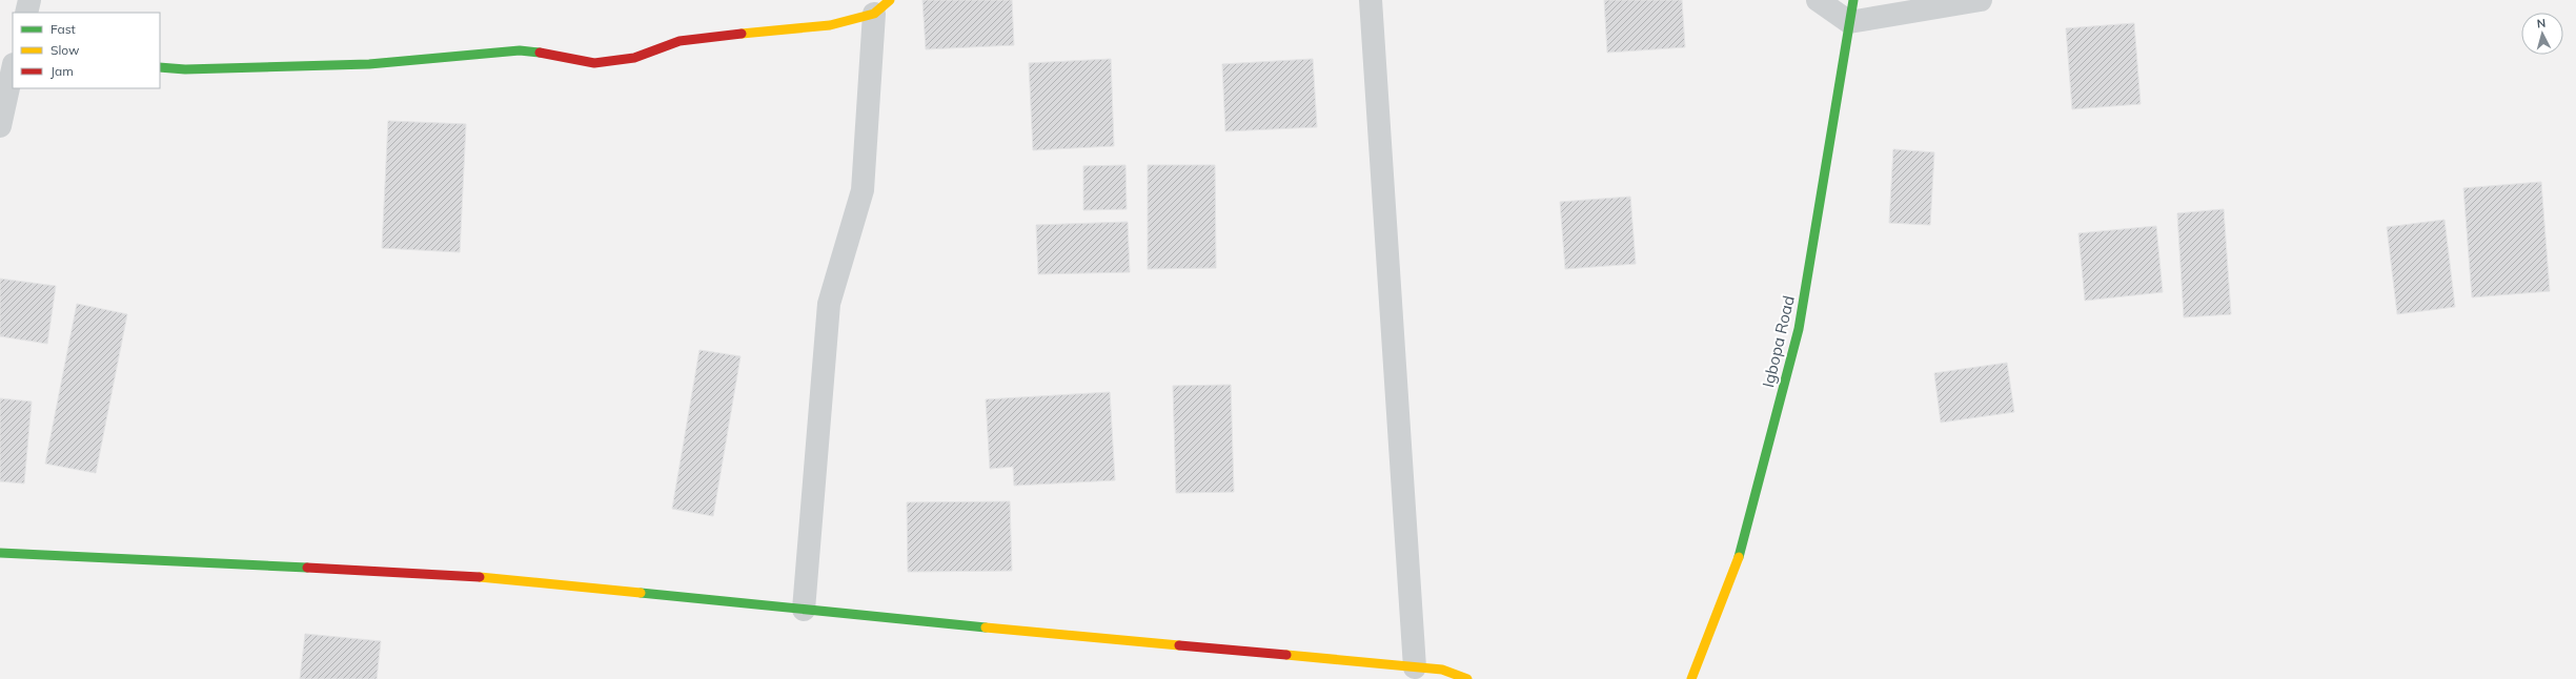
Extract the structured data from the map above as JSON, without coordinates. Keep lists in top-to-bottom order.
{
  "streets": {
    "street": ["Igbopa Road"]
  },
  "legend": ["Fast", "Slow", "Jam"],
  "north": "top"
}
